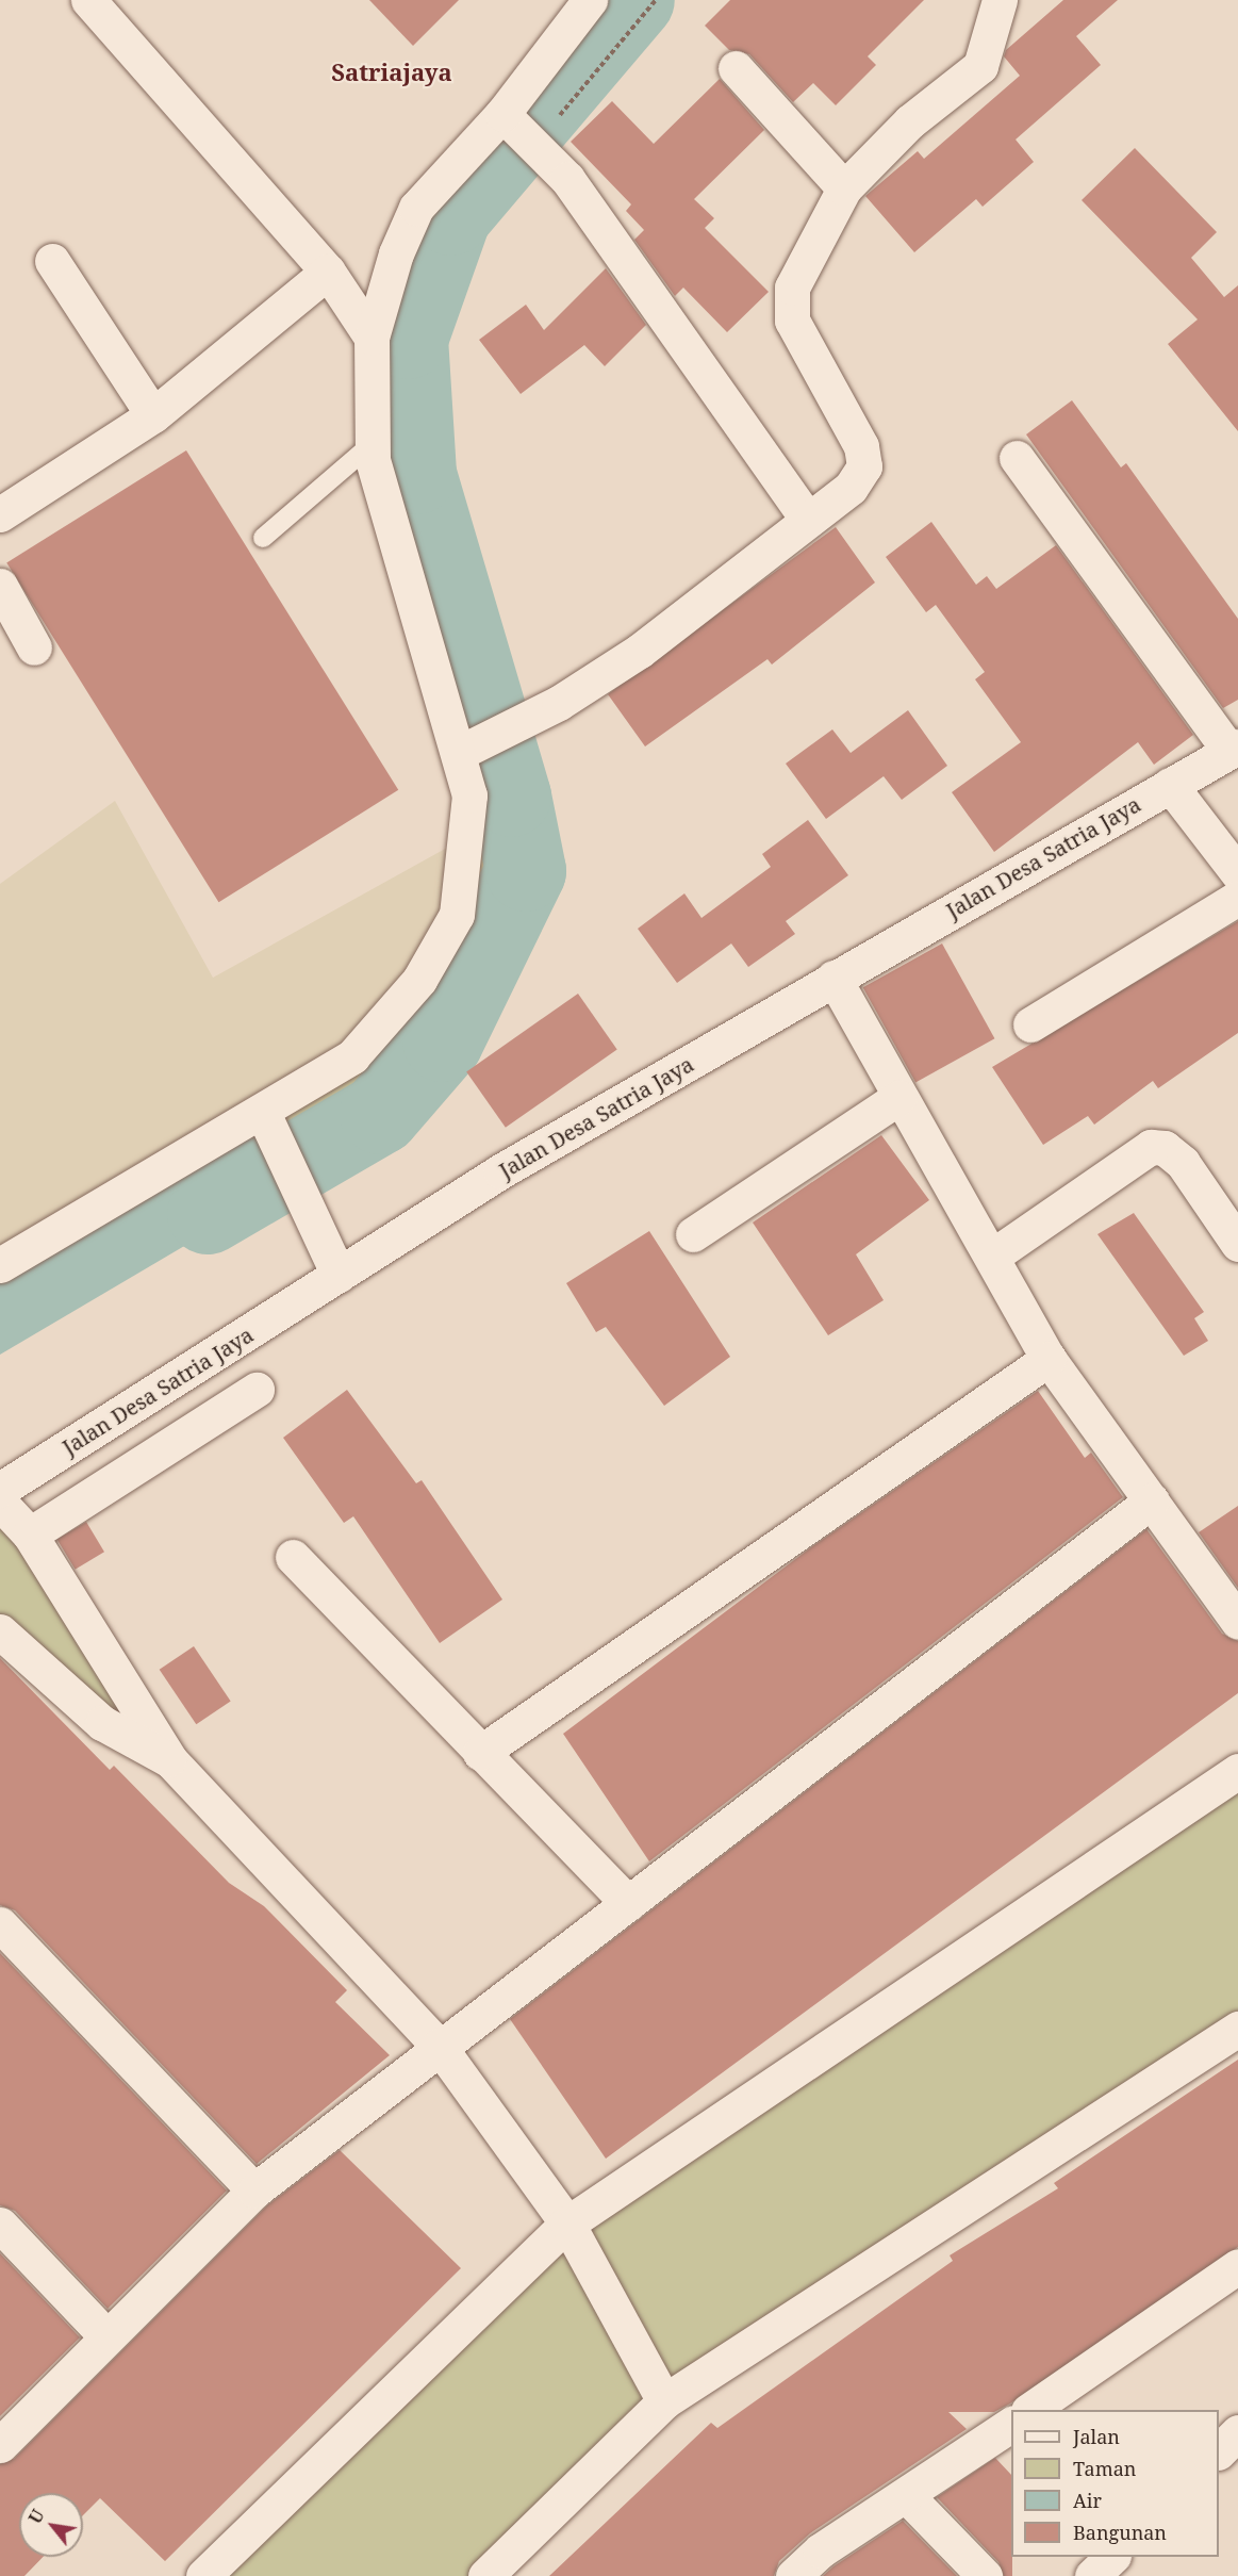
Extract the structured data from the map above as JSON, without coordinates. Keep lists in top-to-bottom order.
{
  "streets": {
    "street": ["Jalan Desa Satria Jaya"]
  },
  "districts": ["Satriajaya"],
  "legend": [
    "Jalan",
    "Taman",
    "Air",
    "Bangunan"
  ],
  "north": "top left"
}
